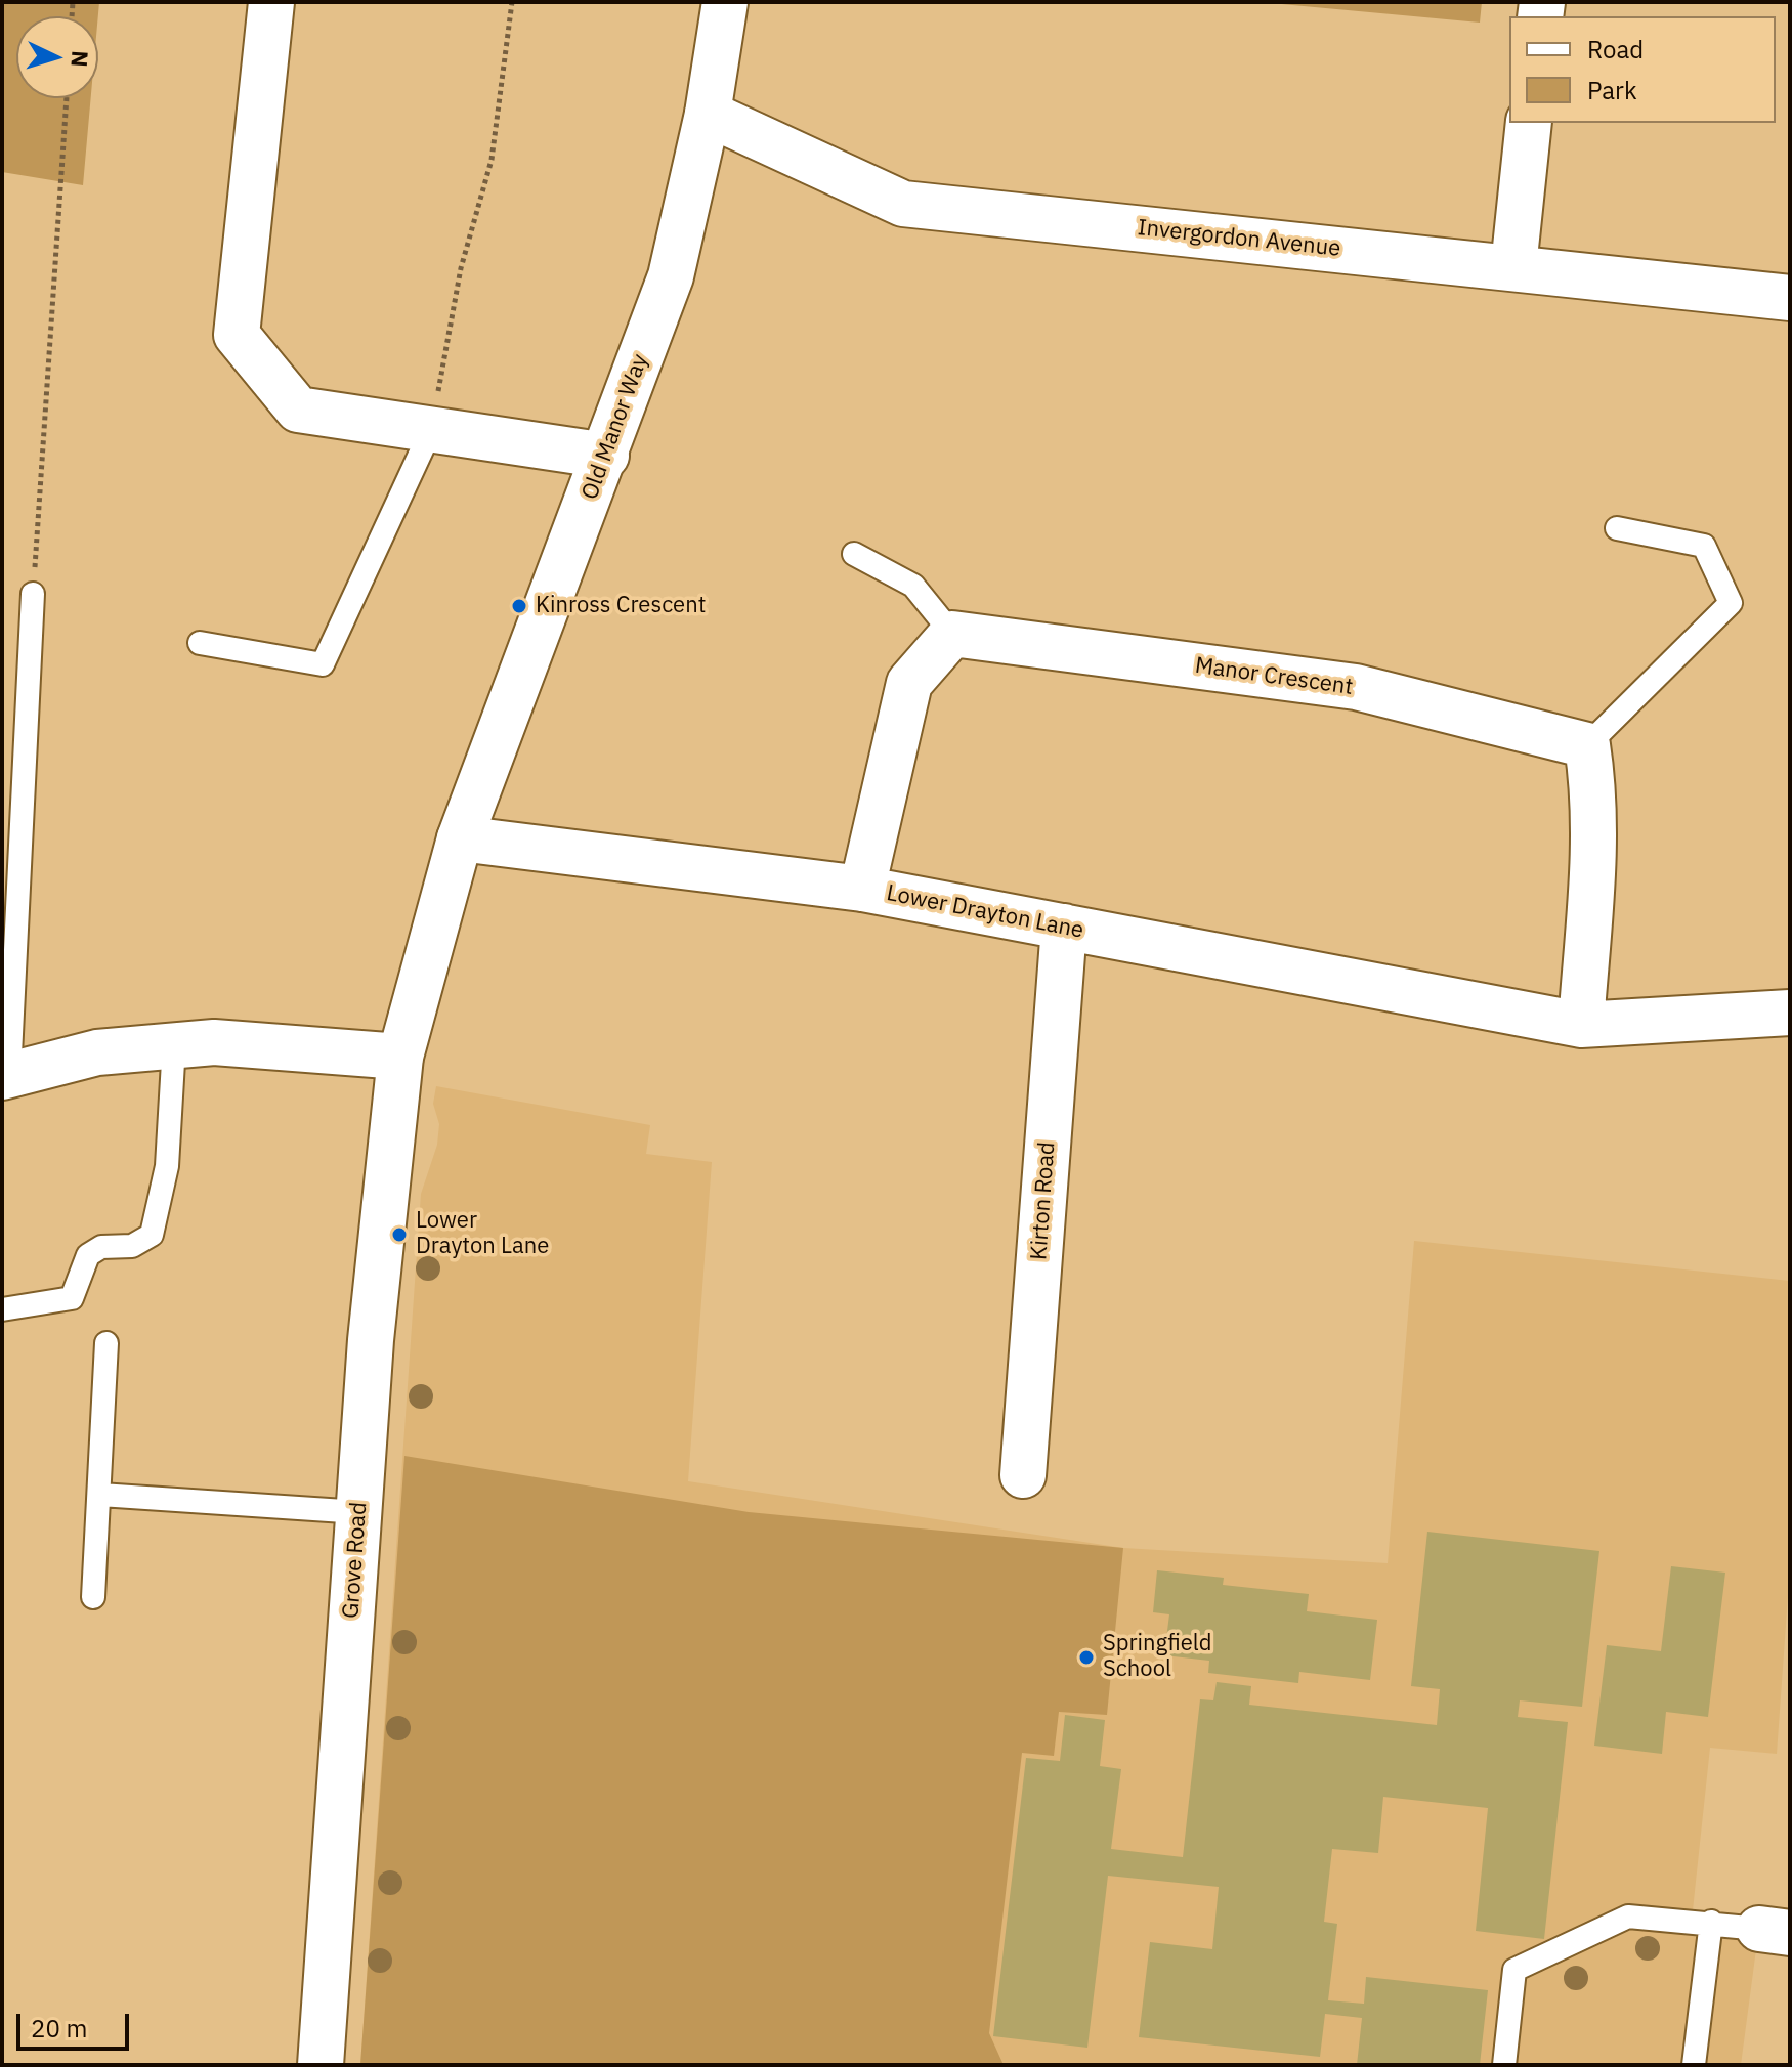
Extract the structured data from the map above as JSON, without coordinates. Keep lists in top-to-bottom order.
{
  "streets": {
    "street": [
      "Invergordon Avenue",
      "Old Manor Way",
      "Manor Crescent",
      "Lower Drayton Lane",
      "Kirton Road",
      "Grove Road"
    ]
  },
  "crossings": [
    ["Invergordon Avenue", "Old Manor Way"],
    ["Old Manor Way", "Lower Drayton Lane"],
    ["Lower Drayton Lane", "Kirton Road"]
  ],
  "places": ["Kinross Crescent", "Lower Drayton Lane", "Springfield School"],
  "legend": ["Road", "Park"],
  "scale_bar": "20 m",
  "north": "right"
}
